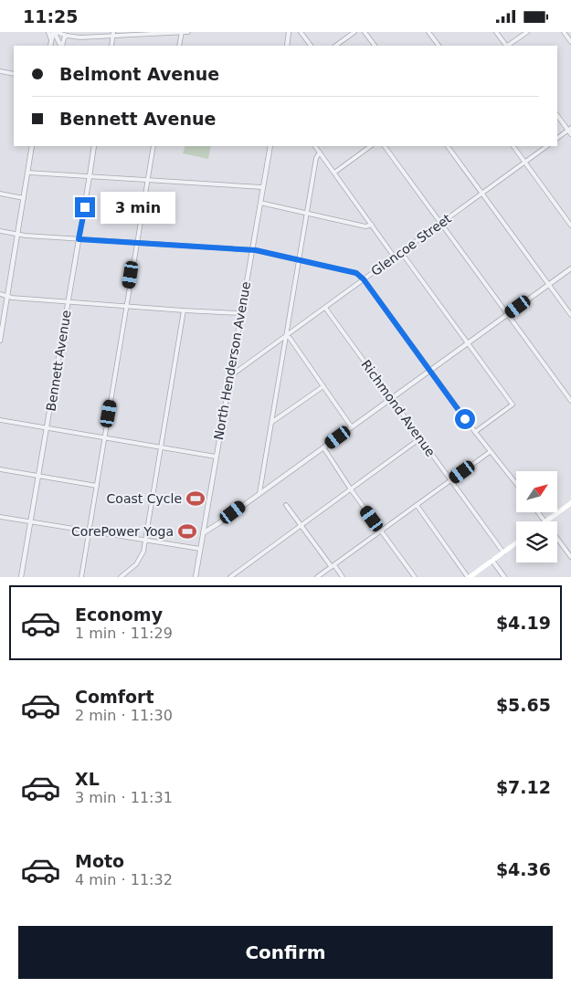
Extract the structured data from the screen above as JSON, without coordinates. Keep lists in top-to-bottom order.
{
  "streets": {
    "street": [
      "Glencoe Street",
      "Bennett Avenue",
      "North Henderson Avenue",
      "Richmond Avenue"
    ]
  },
  "crossings": [
    ["Glencoe Street", "North Henderson Avenue"],
    ["Glencoe Street", "Richmond Avenue"]
  ],
  "places": {
    "sports": ["Coast Cycle", "CorePower Yoga"]
  },
  "north": "top right",
  "page": {
    "status": "11:25",
    "banner": ["Belmont Avenue", "Bennett Avenue"],
    "bubble": "3 min",
    "list": [
      {
        "name": "Economy",
        "note": "1 min · 11:29",
        "value": "$4.19"
      },
      {
        "name": "Comfort",
        "note": "2 min · 11:30",
        "value": "$5.65"
      },
      {
        "name": "XL",
        "note": "3 min · 11:31",
        "value": "$7.12"
      },
      {
        "name": "Moto",
        "note": "4 min · 11:32",
        "value": "$4.36"
      }
    ],
    "buttons": "Confirm"
  }
}
